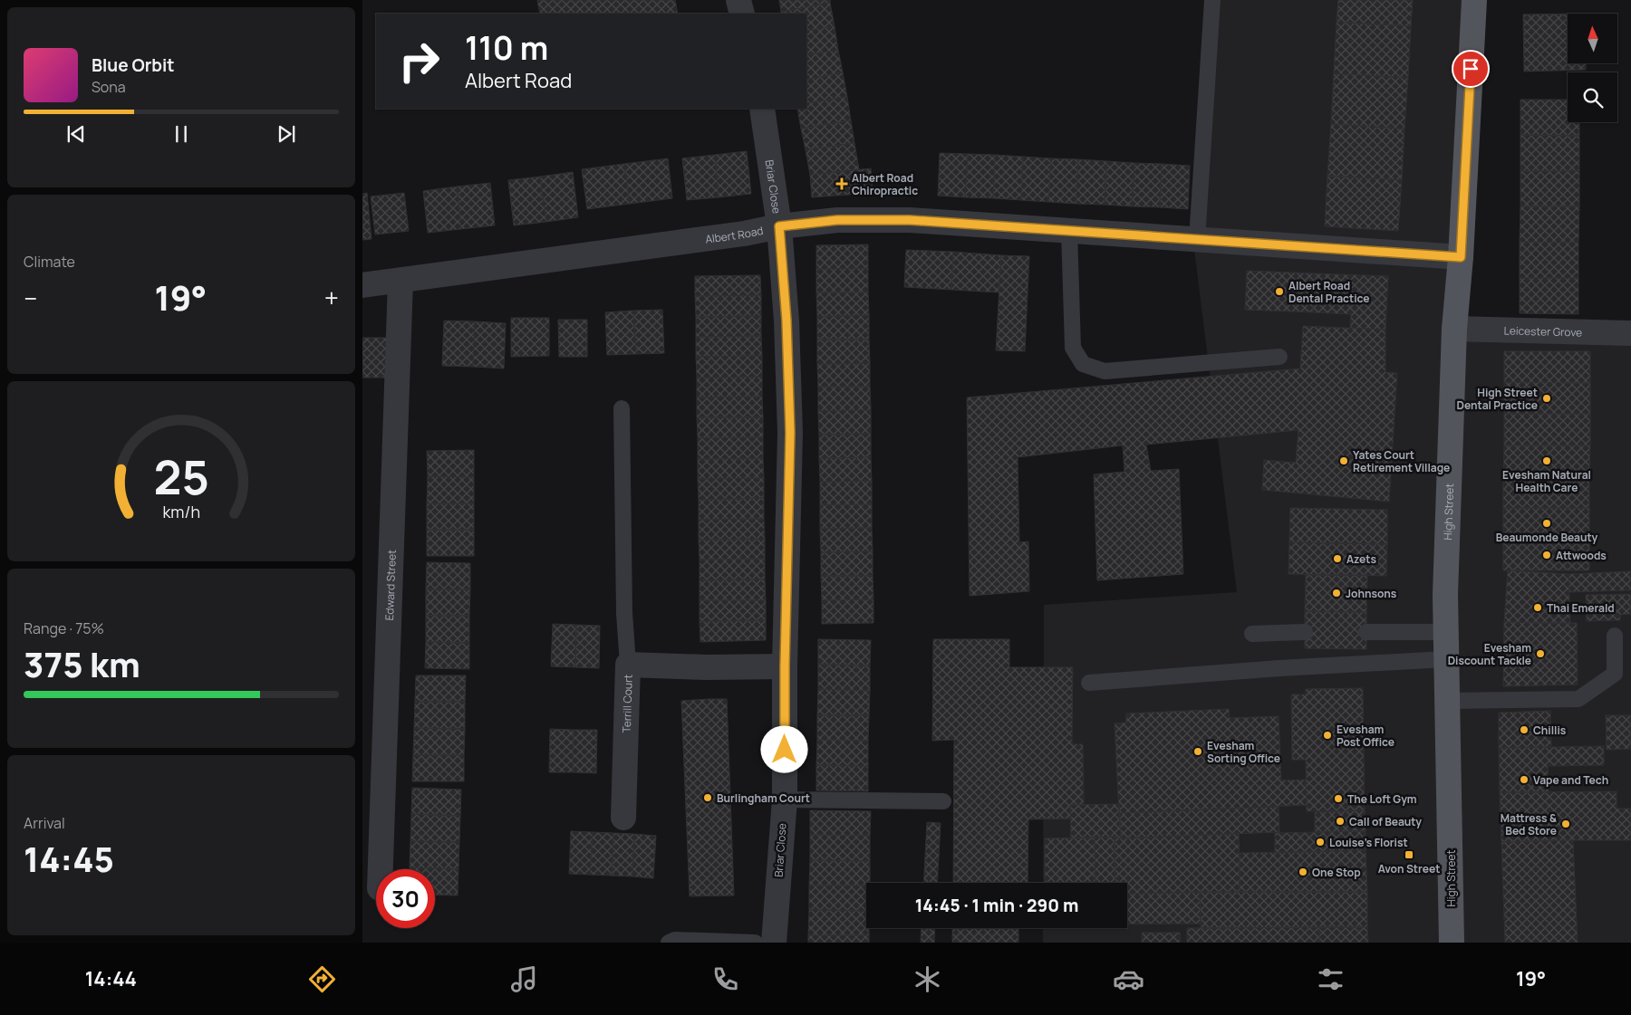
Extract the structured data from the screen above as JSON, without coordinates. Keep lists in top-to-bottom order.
{
  "streets": {
    "main road": ["High Street"],
    "street": [
      "Briar Close",
      "Albert Road",
      "Leicester Grove",
      "Edward Street",
      "Terrill Court"
    ]
  },
  "crossings": [
    ["Briar Close", "Albert Road"],
    ["Briar Close", "Terrill Court"],
    ["Albert Road", "High Street"],
    ["Albert Road", "Edward Street"],
    ["Leicester Grove", "High Street"]
  ],
  "places": {
    "health": ["Albert Road Chiropractic"],
    "other": [
      "Albert Road Dental Practice",
      "High Street Dental Practice",
      "Yates Court Retirement Village",
      "Evesham Natural Health Care",
      "Beaumonde Beauty",
      "Attwoods",
      "Azets",
      "Johnsons",
      "Thai Emerald",
      "Evesham Discount Tackle",
      "Chillis",
      "Evesham Post Office",
      "Evesham Sorting Office",
      "Vape and Tech",
      "Burlingham Court",
      "The Loft Gym",
      "Call of Beauty",
      "Mattress & Bed Store",
      "Louise’s Florist",
      "One Stop"
    ],
    "transit": ["Avon Street"]
  },
  "north": "top",
  "page": {
    "turn": ["110 m", "Albert Road"],
    "song": ["Blue Orbit", "Sona"],
    "tile": [
      "Climate",
      ["Range · 75%", "375 km"],
      ["Arrival", "14:45"]
    ],
    "heat": ["−", "19°", "+"],
    "limit": "30",
    "trip": "14:45 · 1 min · 290 m",
    "tabs": ["14:44", "19°"],
    "gauge": ["25", "km/h"]
  }
}
